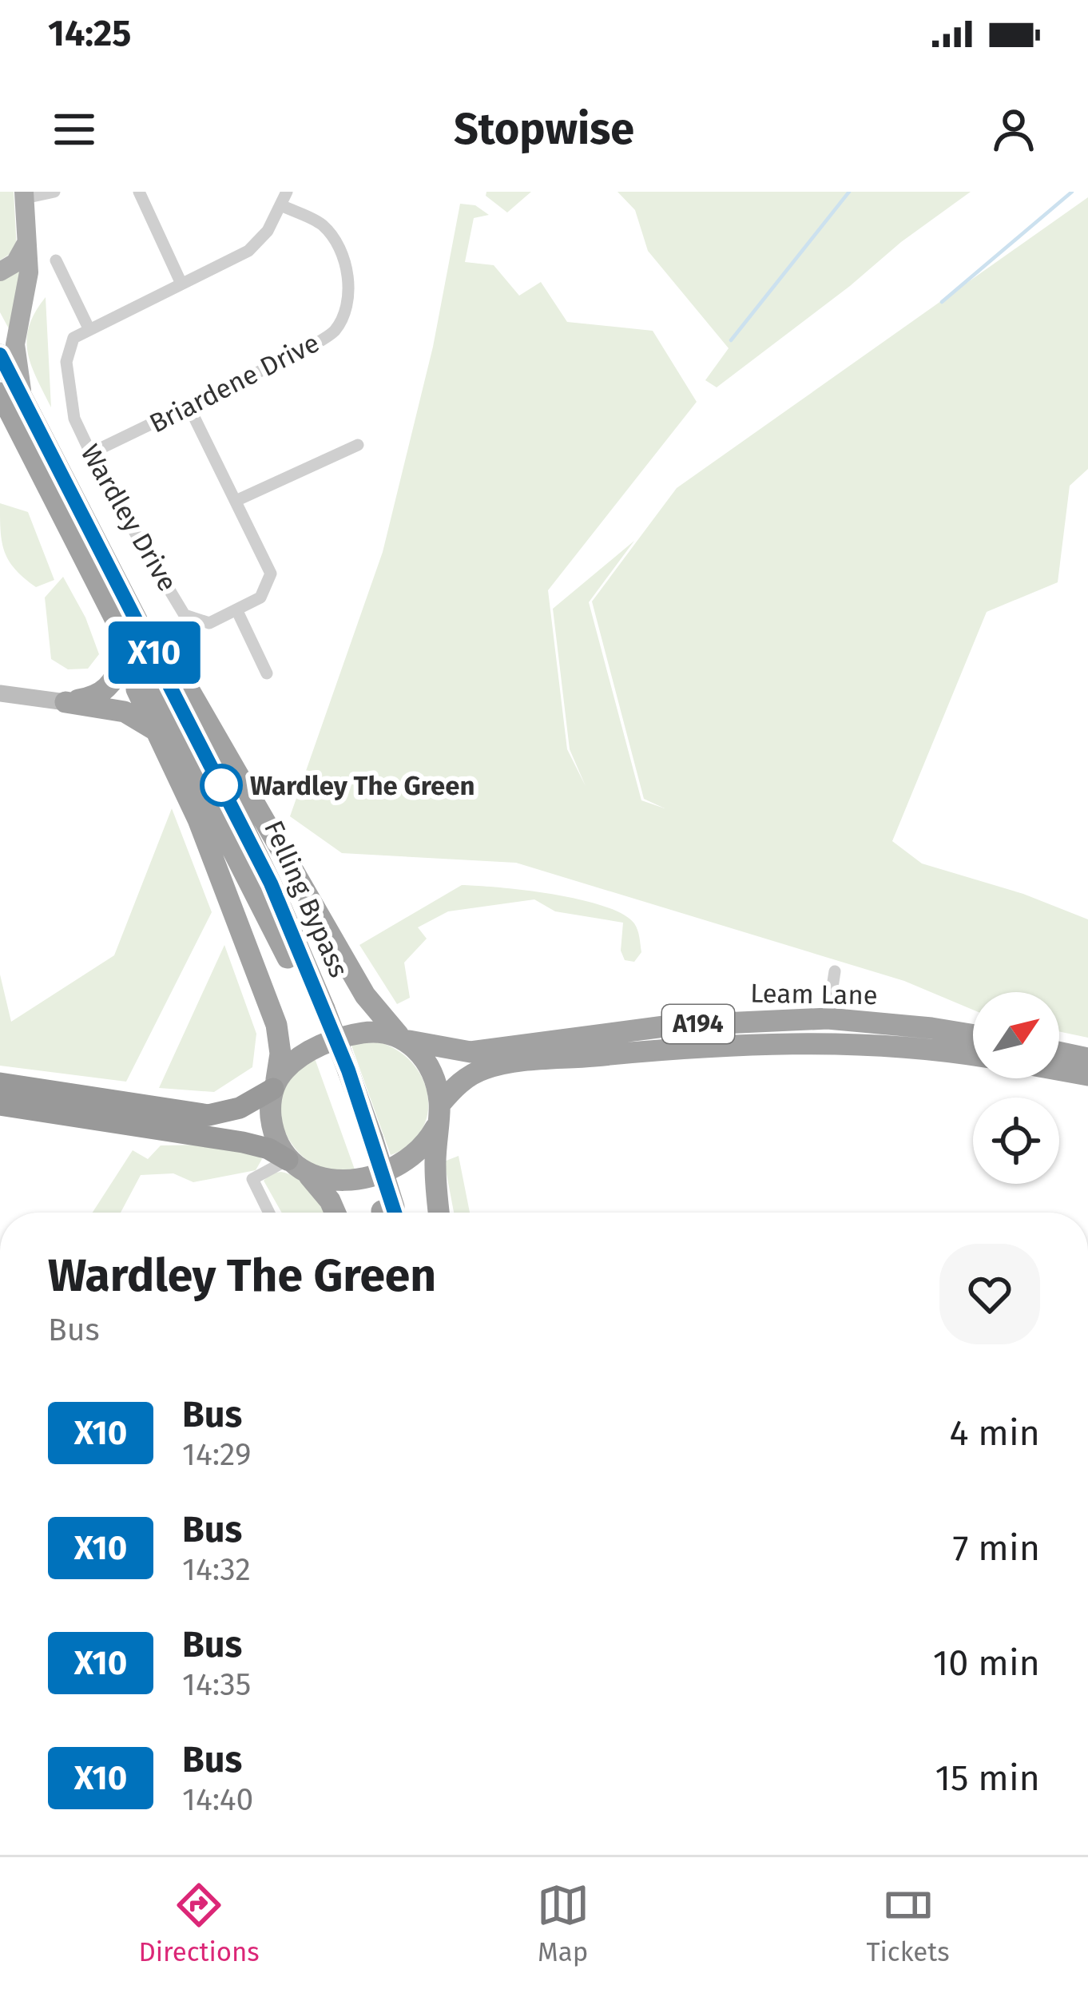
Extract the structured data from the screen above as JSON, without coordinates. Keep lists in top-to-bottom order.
{
  "streets": {
    "highway": ["Felling Bypass", "Leam Lane", "A194"],
    "street": ["Briardene Drive", "Wardley Drive"]
  },
  "crossings": [
    ["Briardene Drive", "Wardley Drive"],
    ["Leam Lane", "A194"]
  ],
  "places": ["Wardley The Green"],
  "lines": ["bus line X10"],
  "north": "top right",
  "page": {
    "status": "14:25",
    "header": "Stopwise",
    "on_map": "X10",
    "heading": ["Wardley The Green", "Bus"],
    "list": [
      {
        "mark": "X10",
        "name": "Bus",
        "note": "14:29",
        "value": "4 min"
      },
      {
        "mark": "X10",
        "name": "Bus",
        "note": "14:32",
        "value": "7 min"
      },
      {
        "mark": "X10",
        "name": "Bus",
        "note": "14:35",
        "value": "10 min"
      },
      {
        "mark": "X10",
        "name": "Bus",
        "note": "14:40",
        "value": "15 min"
      }
    ],
    "tabs": ["Directions", "Map", "Tickets"]
  }
}
